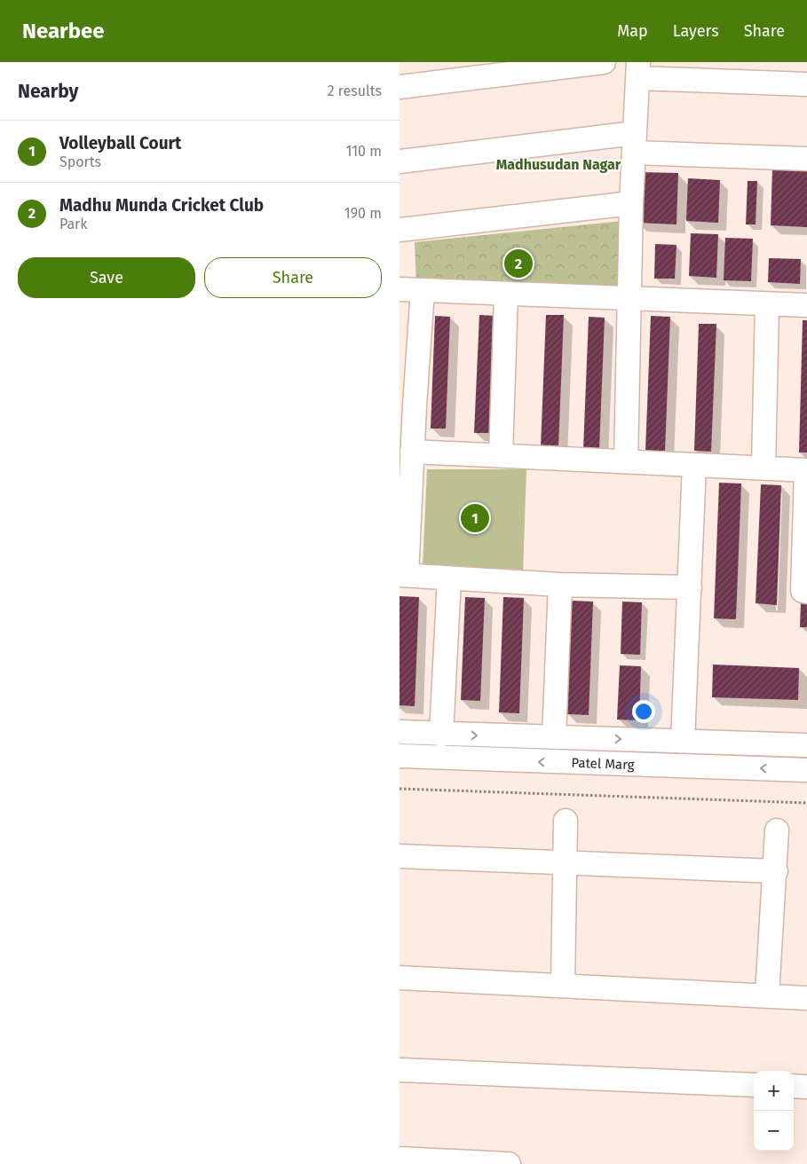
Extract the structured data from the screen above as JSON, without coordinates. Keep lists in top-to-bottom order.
{
  "streets": {
    "street": ["Patel Marg"]
  },
  "districts": ["Madhusudan Nagar"],
  "page": {
    "header": "Nearbee",
    "nav": ["Map", "Layers", "Share"],
    "heading": ["Nearby", "2 results"],
    "list": [
      {
        "mark": "1",
        "name": "Volleyball Court",
        "note": "Sports",
        "value": "110 m"
      },
      {
        "mark": "2",
        "name": "Madhu Munda Cricket Club",
        "note": "Park",
        "value": "190 m"
      }
    ],
    "buttons": ["Save", "Share"],
    "pins": ["2", "1"],
    "map_buttons": ["+", "−"]
  }
}
